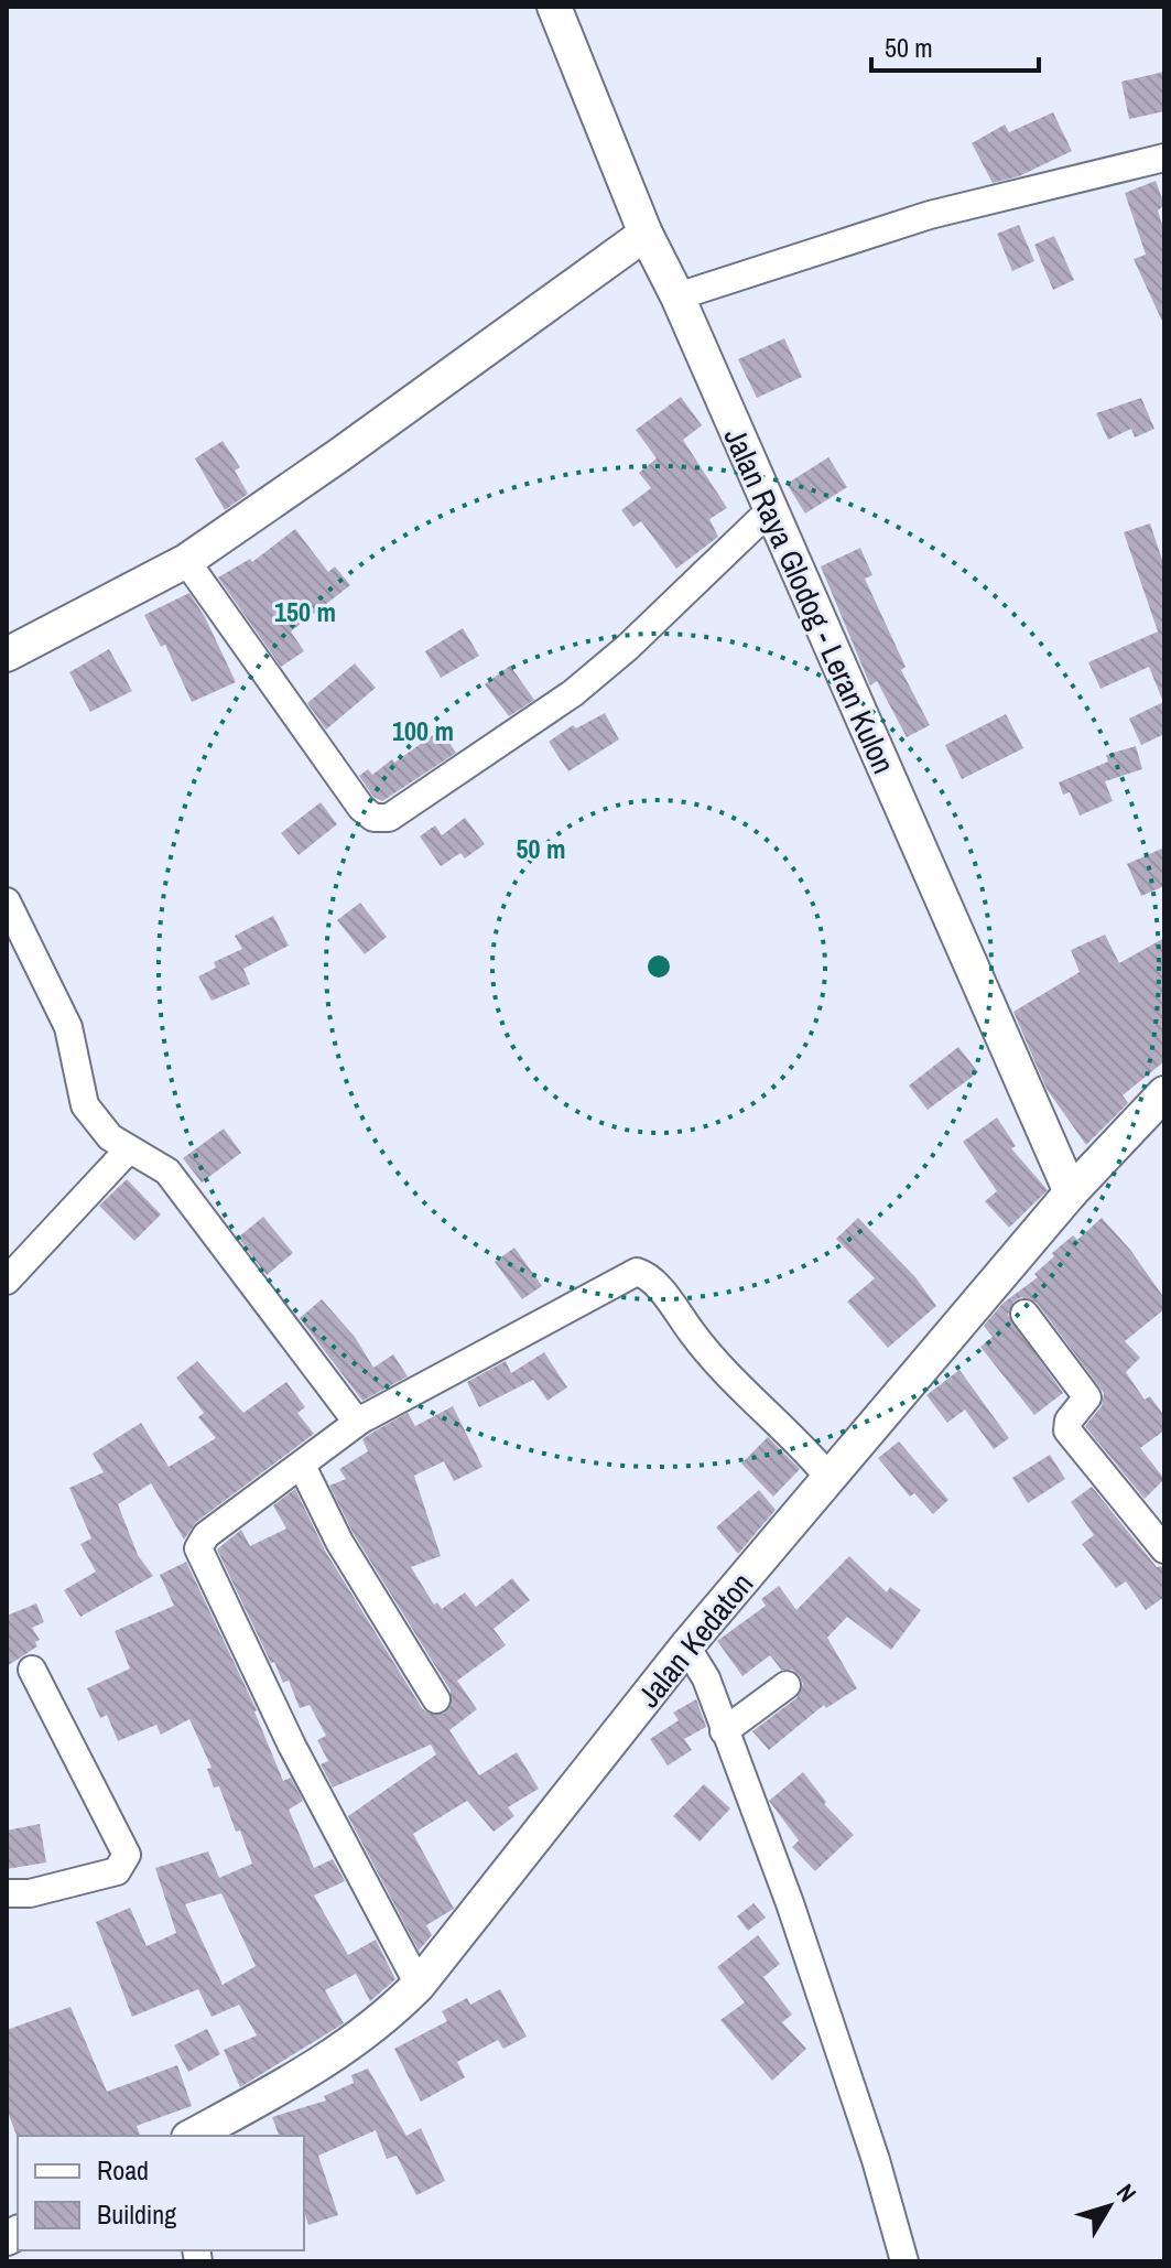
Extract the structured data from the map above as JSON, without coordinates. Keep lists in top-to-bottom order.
{
  "streets": {
    "street": ["Jalan Raya Glodog - Leran Kulon", "Jalan Kedaton"]
  },
  "crossings": [
    ["Jalan Raya Glodog - Leran Kulon", "Jalan Kedaton"]
  ],
  "legend": ["Road", "Building"],
  "scale_bar": "50 m",
  "north": "top right",
  "rings": ["150 m", "100 m", "50 m"]
}
